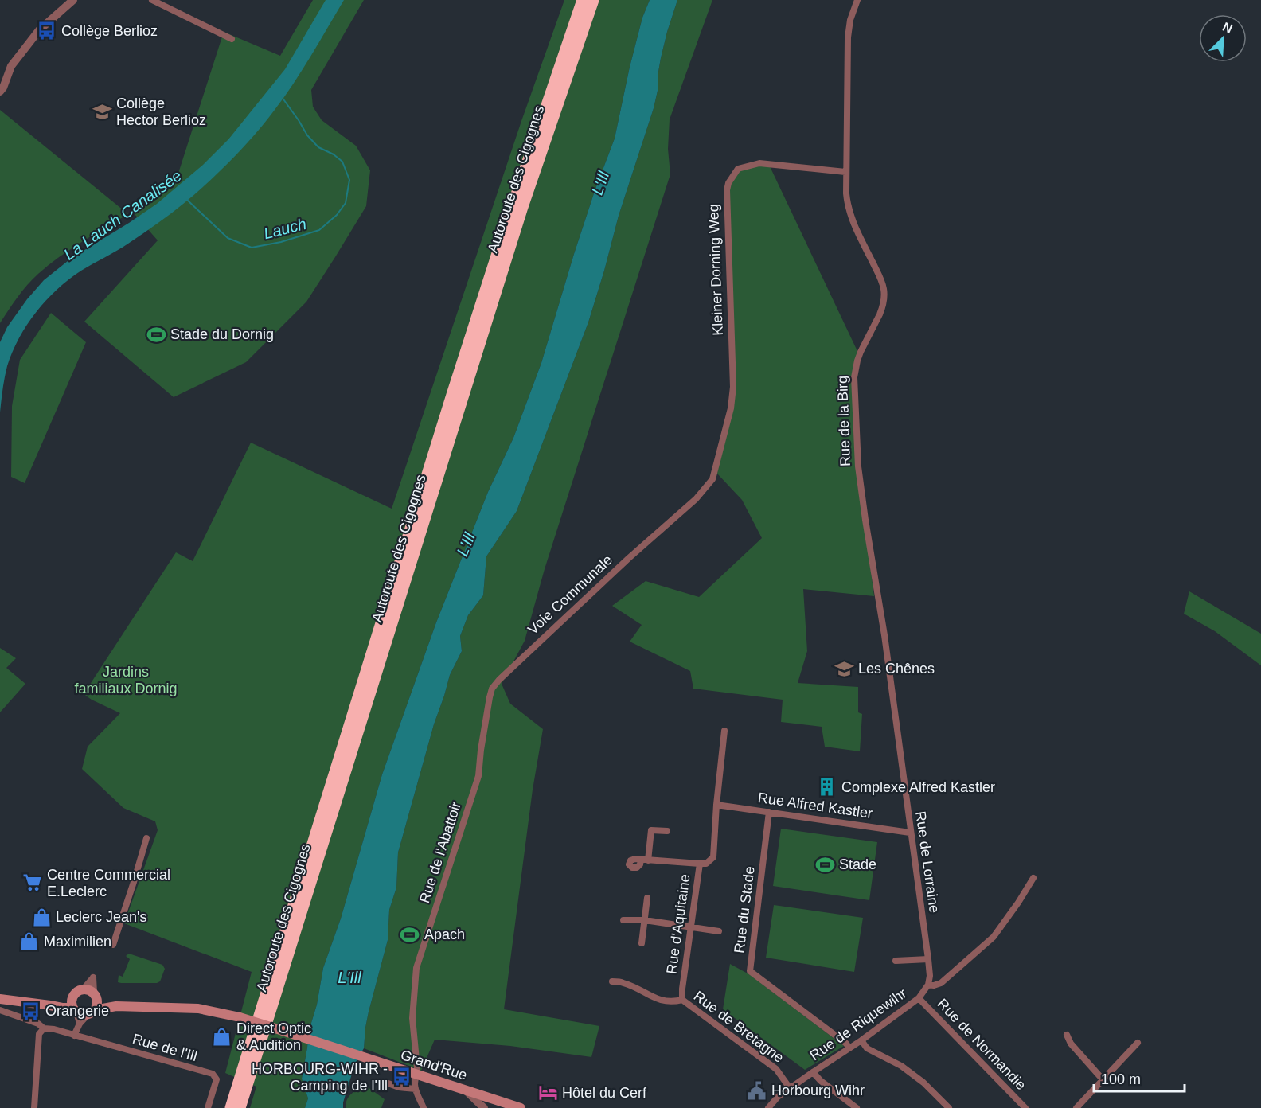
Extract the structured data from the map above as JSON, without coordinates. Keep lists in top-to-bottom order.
{
  "streets": {
    "highway": ["Autoroute des Cigognes"],
    "main road": ["Grand'Rue"],
    "street": [
      "Kleiner Dorning Weg",
      "Rue de la Birg",
      "Voie Communale",
      "Rue Alfred Kastler",
      "Rue de l'Abattoir",
      "Rue de Lorraine",
      "Rue du Stade",
      "Rue d'Aquitaine",
      "Rue de Riquewihr",
      "Rue de Bretagne",
      "Rue de Normandie",
      "Rue de l'Ill"
    ]
  },
  "crossings": [
    ["Kleiner Dorning Weg", "Rue de la Birg"],
    ["Kleiner Dorning Weg", "Voie Communale"],
    ["Rue de la Birg", "Rue de Lorraine"],
    ["Voie Communale", "Rue de l'Abattoir"],
    ["Rue Alfred Kastler", "Rue de Lorraine"],
    ["Rue Alfred Kastler", "Rue du Stade"],
    ["Rue Alfred Kastler", "Rue d'Aquitaine"],
    ["Rue de l'Abattoir", "Grand'Rue"],
    ["Rue de Lorraine", "Rue de Riquewihr"],
    ["Rue du Stade", "Rue de Riquewihr"],
    ["Rue d'Aquitaine", "Rue de Bretagne"],
    ["Rue de Riquewihr", "Rue de Bretagne"],
    ["Rue de Riquewihr", "Rue de Normandie"]
  ],
  "water": ["L'Ill", "La Lauch Canalisée", "Lauch"],
  "parks": ["Jardins familiaux Dornig"],
  "places": {
    "bus stop": ["Collège Berlioz", "Orangerie", "HORBOURG-WIHR - Camping de l'Ill"],
    "school or university": ["Collège Hector Berlioz", "Les Chênes"],
    "sports": ["Stade du Dornig", "Stade", "Apach"],
    "building": ["Complexe Alfred Kastler"],
    "supermarket": ["Centre Commercial E.Leclerc"],
    "shop": ["Leclerc Jean's", "Maximilien", "Direct Optic & Audition"],
    "public building": ["Horbourg Wihr"],
    "hotel": ["Hôtel du Cerf"]
  },
  "scale_bar": "100 m",
  "north": "top right"
}
